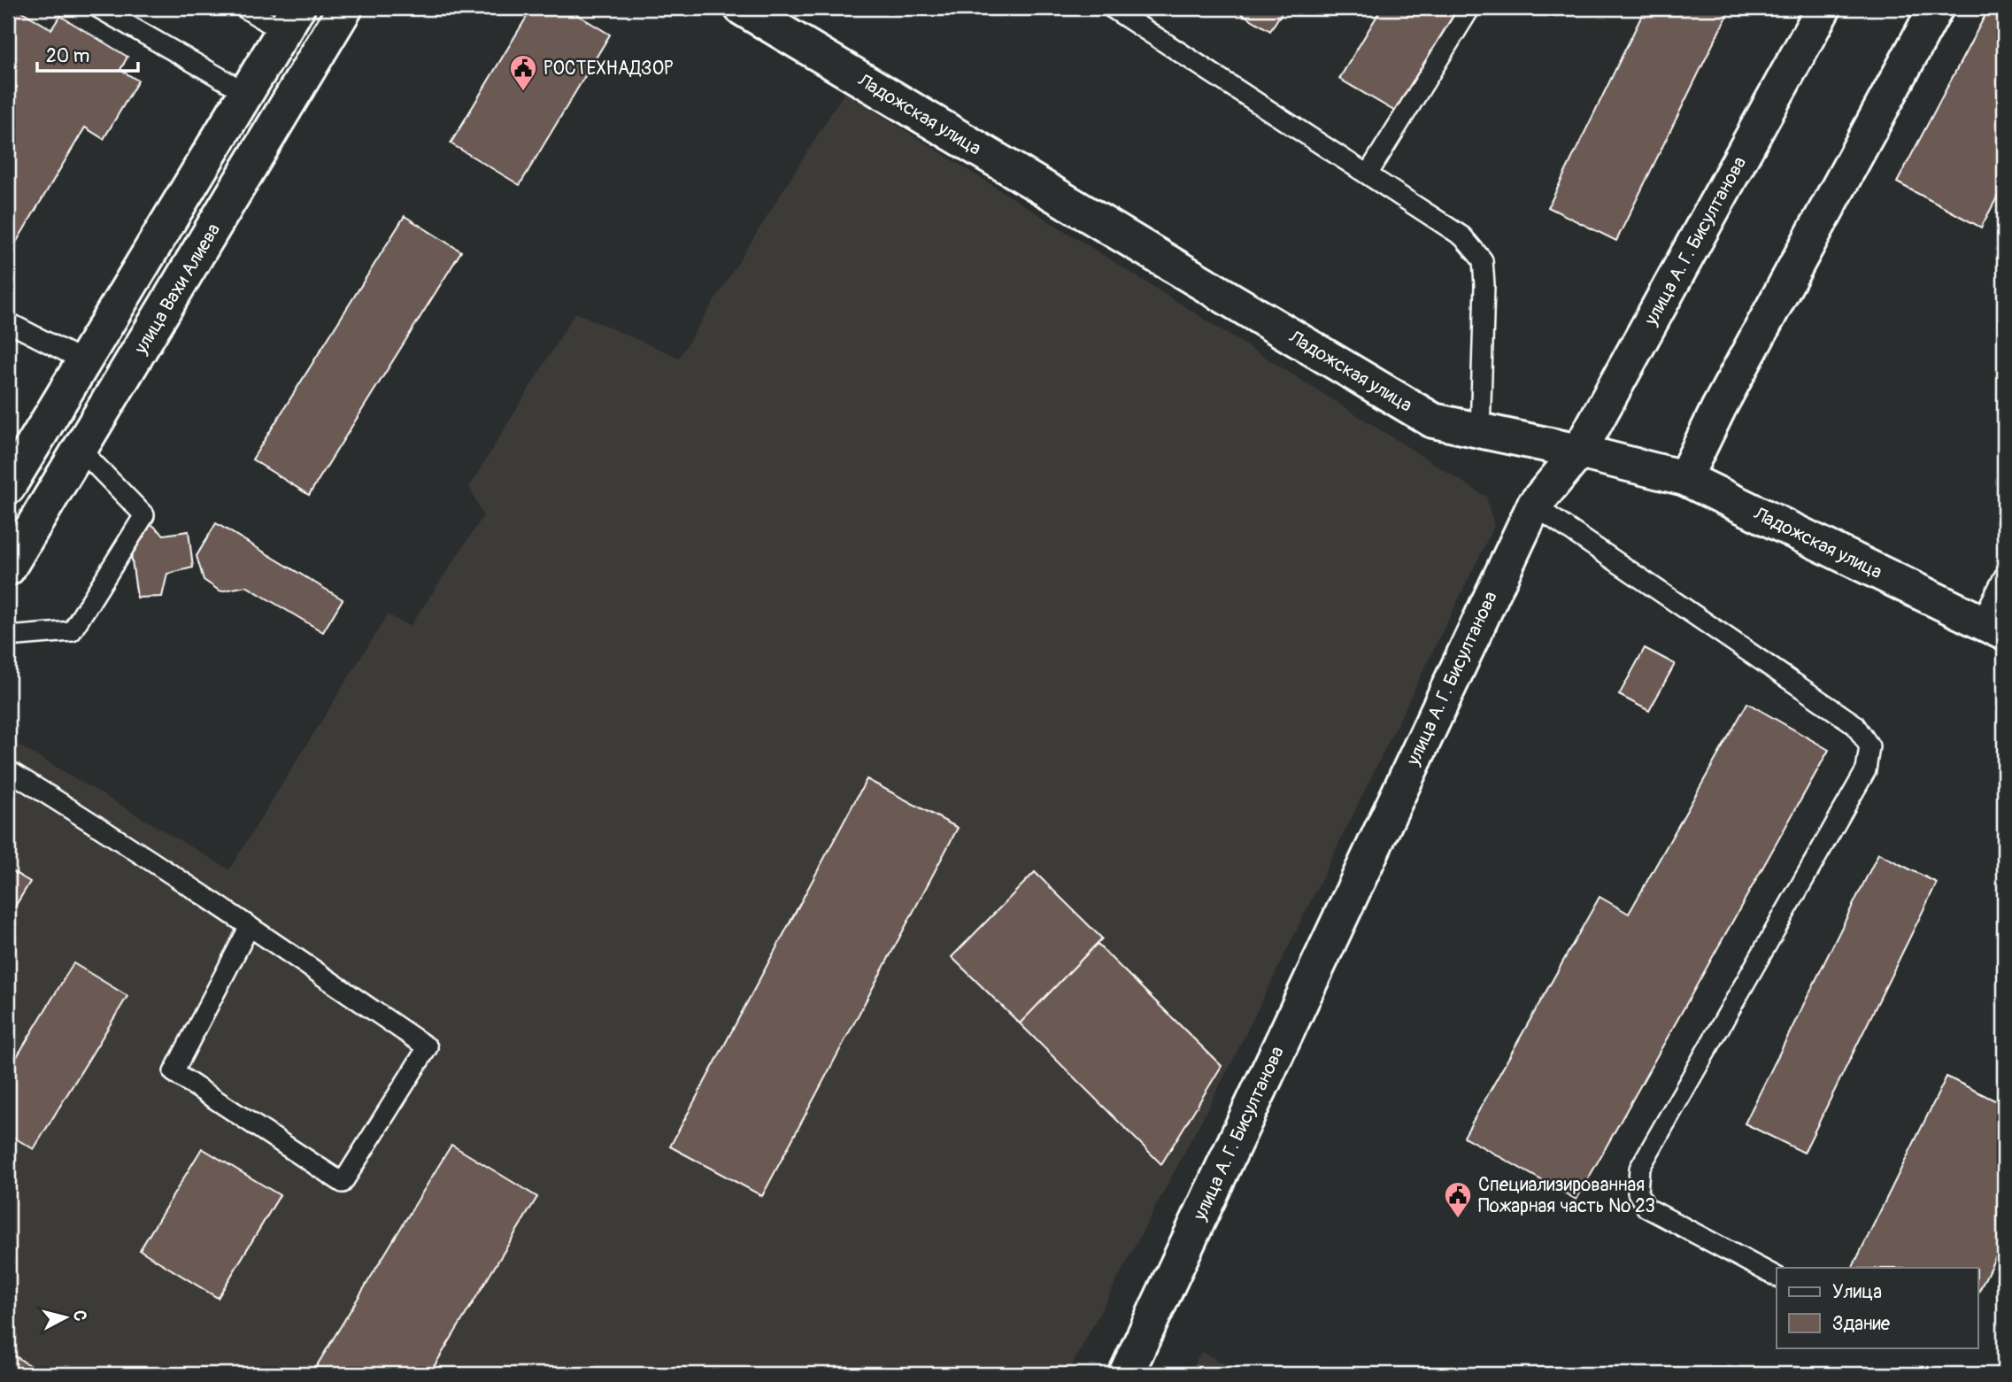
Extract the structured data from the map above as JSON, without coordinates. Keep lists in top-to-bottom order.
{
  "streets": {
    "street": ["Ладожская улица", "улица А. Г. Бисултанова", "улица Вахи Алиева"]
  },
  "crossings": [
    ["Ладожская улица", "улица А. Г. Бисултанова"]
  ],
  "places": {
    "public building": ["РОСТЕХНАДЗОР", "Специализированная Пожарная часть № 23"]
  },
  "legend": ["Улица", "Здание"],
  "scale_bar": "20 m",
  "north": "right"
}
